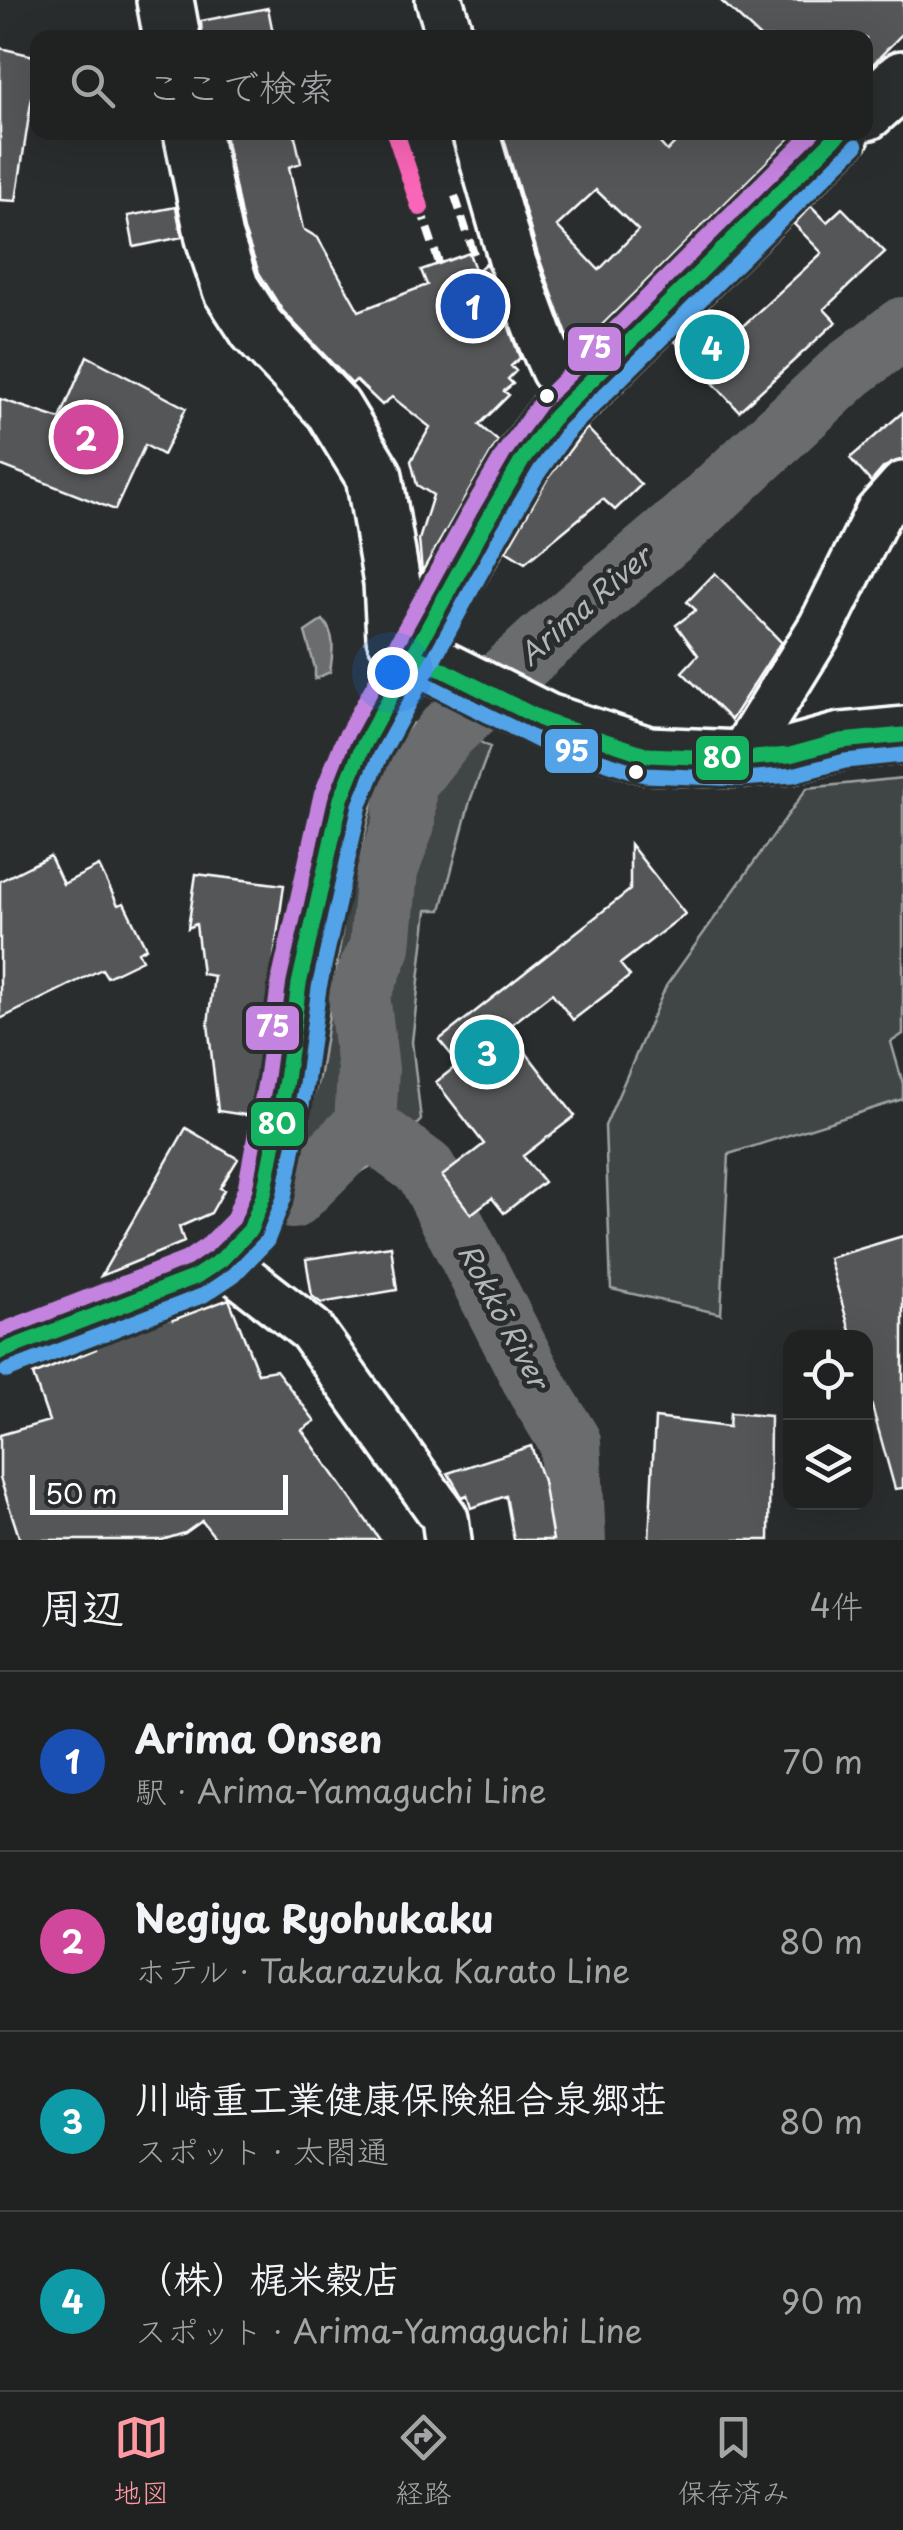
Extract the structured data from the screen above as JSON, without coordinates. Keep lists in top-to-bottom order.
{
  "water": ["Arima River", "Rokkō River"],
  "lines": ["transit line 80", "transit line 75", "transit line 95"],
  "scale_bar": "50 m",
  "page": {
    "search": "ここで検索",
    "pins": [
      "1",
      "4",
      "2",
      "3"
    ],
    "scale": "50 m",
    "heading": ["周辺", "4件"],
    "list": [
      {
        "mark": "1",
        "name": "Arima Onsen",
        "note": "駅 · Arima-Yamaguchi Line",
        "value": "70 m"
      },
      {
        "mark": "2",
        "name": "Negiya Ryohukaku",
        "note": "ホテル · Takarazuka Karato Line",
        "value": "80 m"
      },
      {
        "mark": "3",
        "name": "川崎重工業健康保険組合泉郷荘",
        "note": "スポット · 太閤通",
        "value": "80 m"
      },
      {
        "mark": "4",
        "name": "（株）梶米穀店",
        "note": "スポット · Arima-Yamaguchi Line",
        "value": "90 m"
      }
    ],
    "nav": ["地図", "経路", "保存済み"]
  }
}
